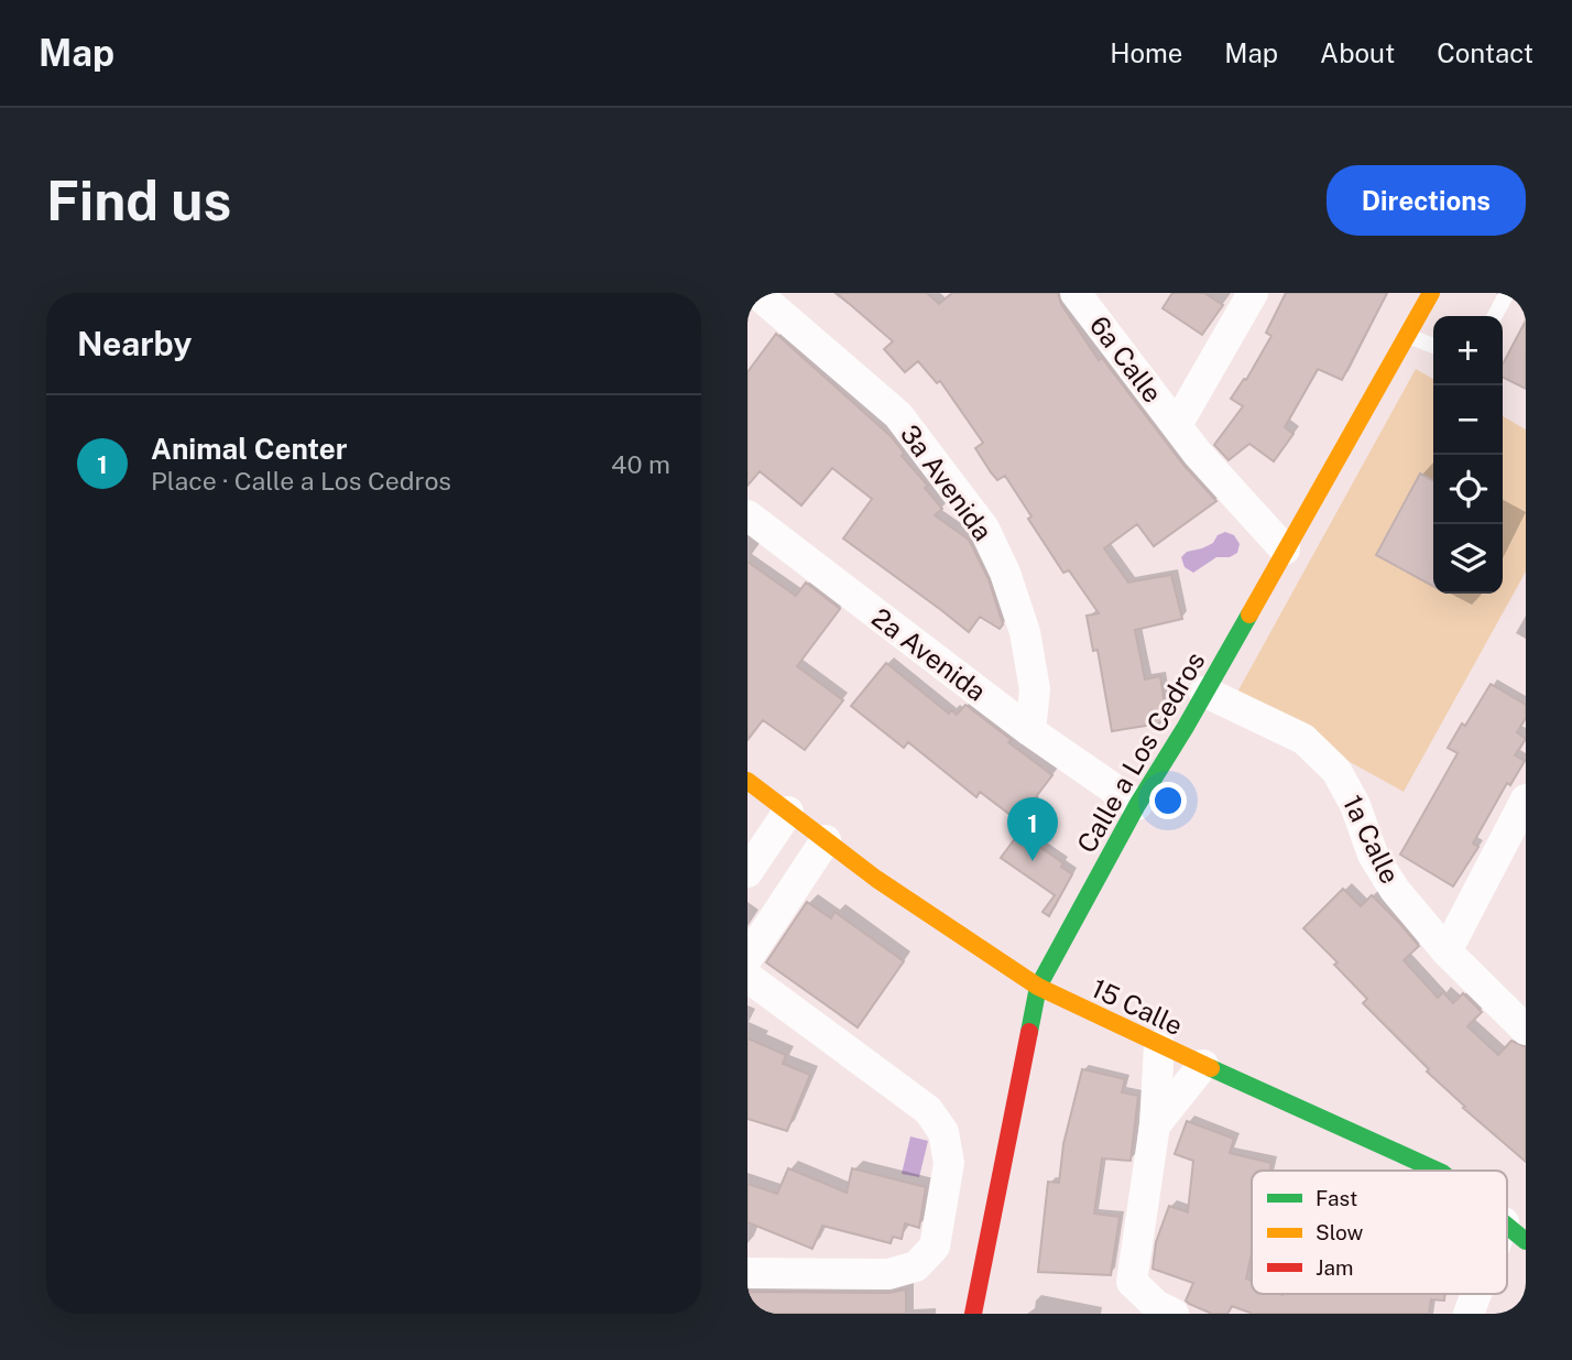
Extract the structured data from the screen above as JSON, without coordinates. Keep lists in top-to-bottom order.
{
  "streets": {
    "street": [
      "6a Calle",
      "3a Avenida",
      "2a Avenida",
      "Calle a Los Cedros",
      "1a Calle",
      "15 Calle"
    ]
  },
  "crossings": [
    ["6a Calle", "Calle a Los Cedros"],
    ["3a Avenida", "2a Avenida"],
    ["2a Avenida", "Calle a Los Cedros"],
    ["Calle a Los Cedros", "1a Calle"],
    ["Calle a Los Cedros", "15 Calle"]
  ],
  "legend": ["Fast", "Slow", "Jam"],
  "page": {
    "header": "Map",
    "nav": [
      "Home",
      "Map",
      "About",
      "Contact"
    ],
    "buttons": "Directions",
    "title": "Find us",
    "heading": "Nearby",
    "map_buttons": ["+", "−"],
    "list": [
      {
        "mark": "1",
        "name": "Animal Center",
        "note": "Place · Calle a Los Cedros",
        "value": "40 m"
      }
    ],
    "pins": "1"
  }
}
